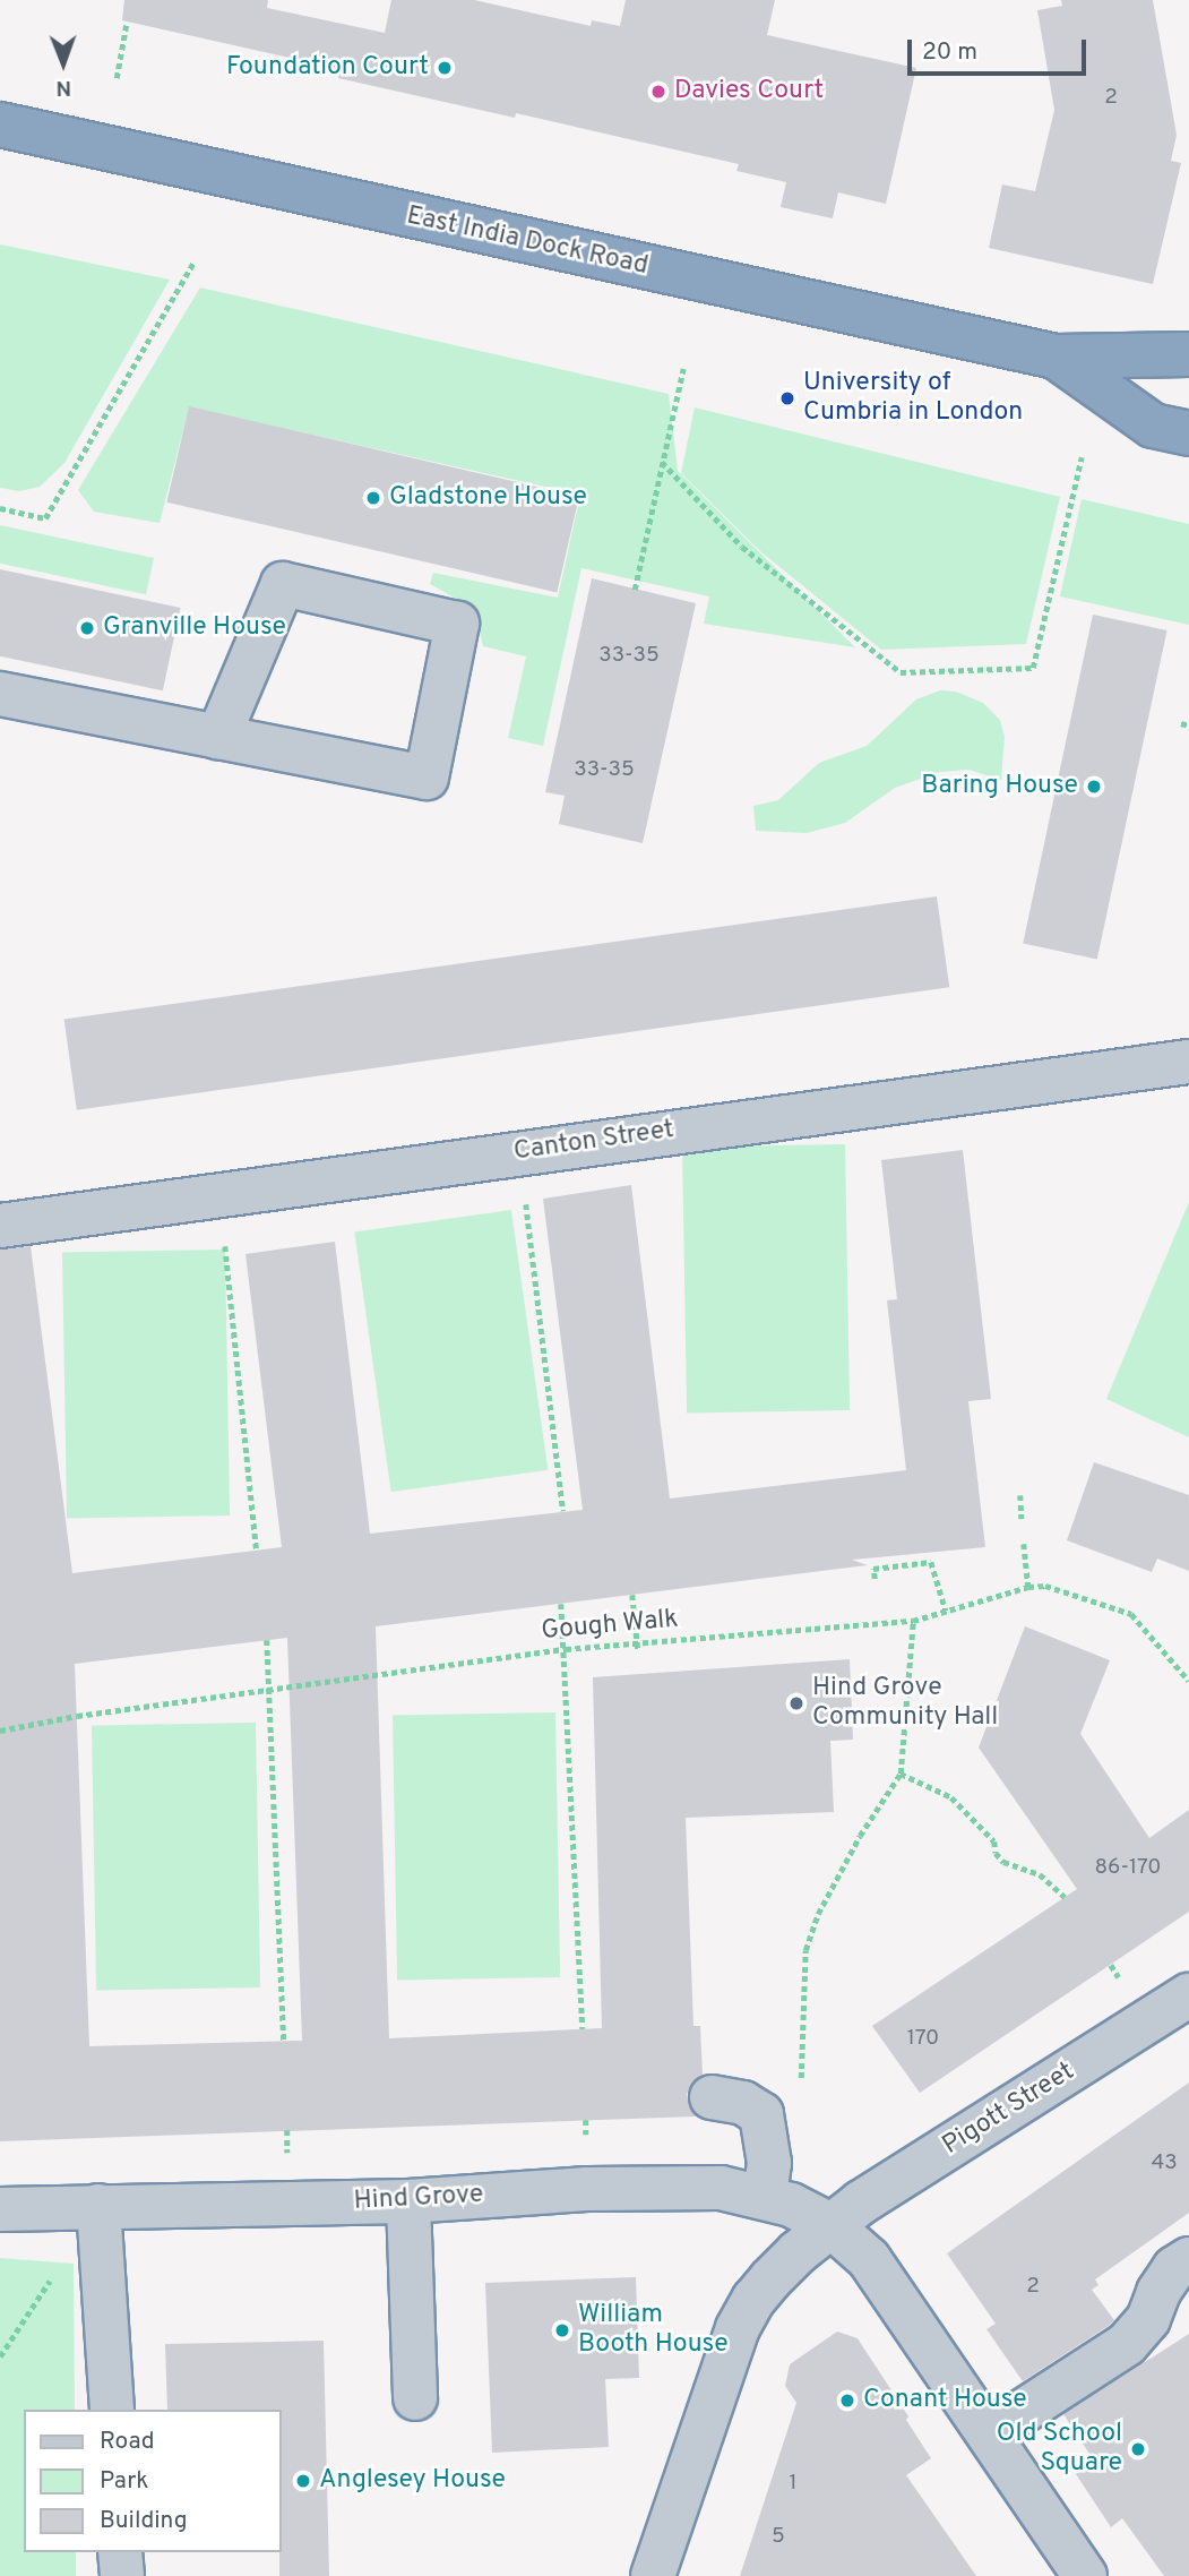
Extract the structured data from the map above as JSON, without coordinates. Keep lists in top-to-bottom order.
{
  "streets": {
    "highway": ["East India Dock Road"],
    "street": ["Canton Street", "Pigott Street", "Hind Grove"],
    "path": ["Gough Walk"]
  },
  "crossings": [
    ["Pigott Street", "Hind Grove"]
  ],
  "places": [
    "Foundation Court",
    "Davies Court",
    "University of Cumbria in London",
    "Gladstone House",
    "Granville House",
    "Baring House",
    "Hind Grove Community Hall",
    "William Booth House",
    "Conant House",
    "Old School Square",
    "Anglesey House"
  ],
  "house_numbers": [
    "2",
    "33-35",
    "33-35",
    "86-170",
    "170",
    "43",
    "2",
    "1",
    "5"
  ],
  "legend": ["Road", "Park", "Building"],
  "scale_bar": "20 m",
  "north": "bottom"
}
